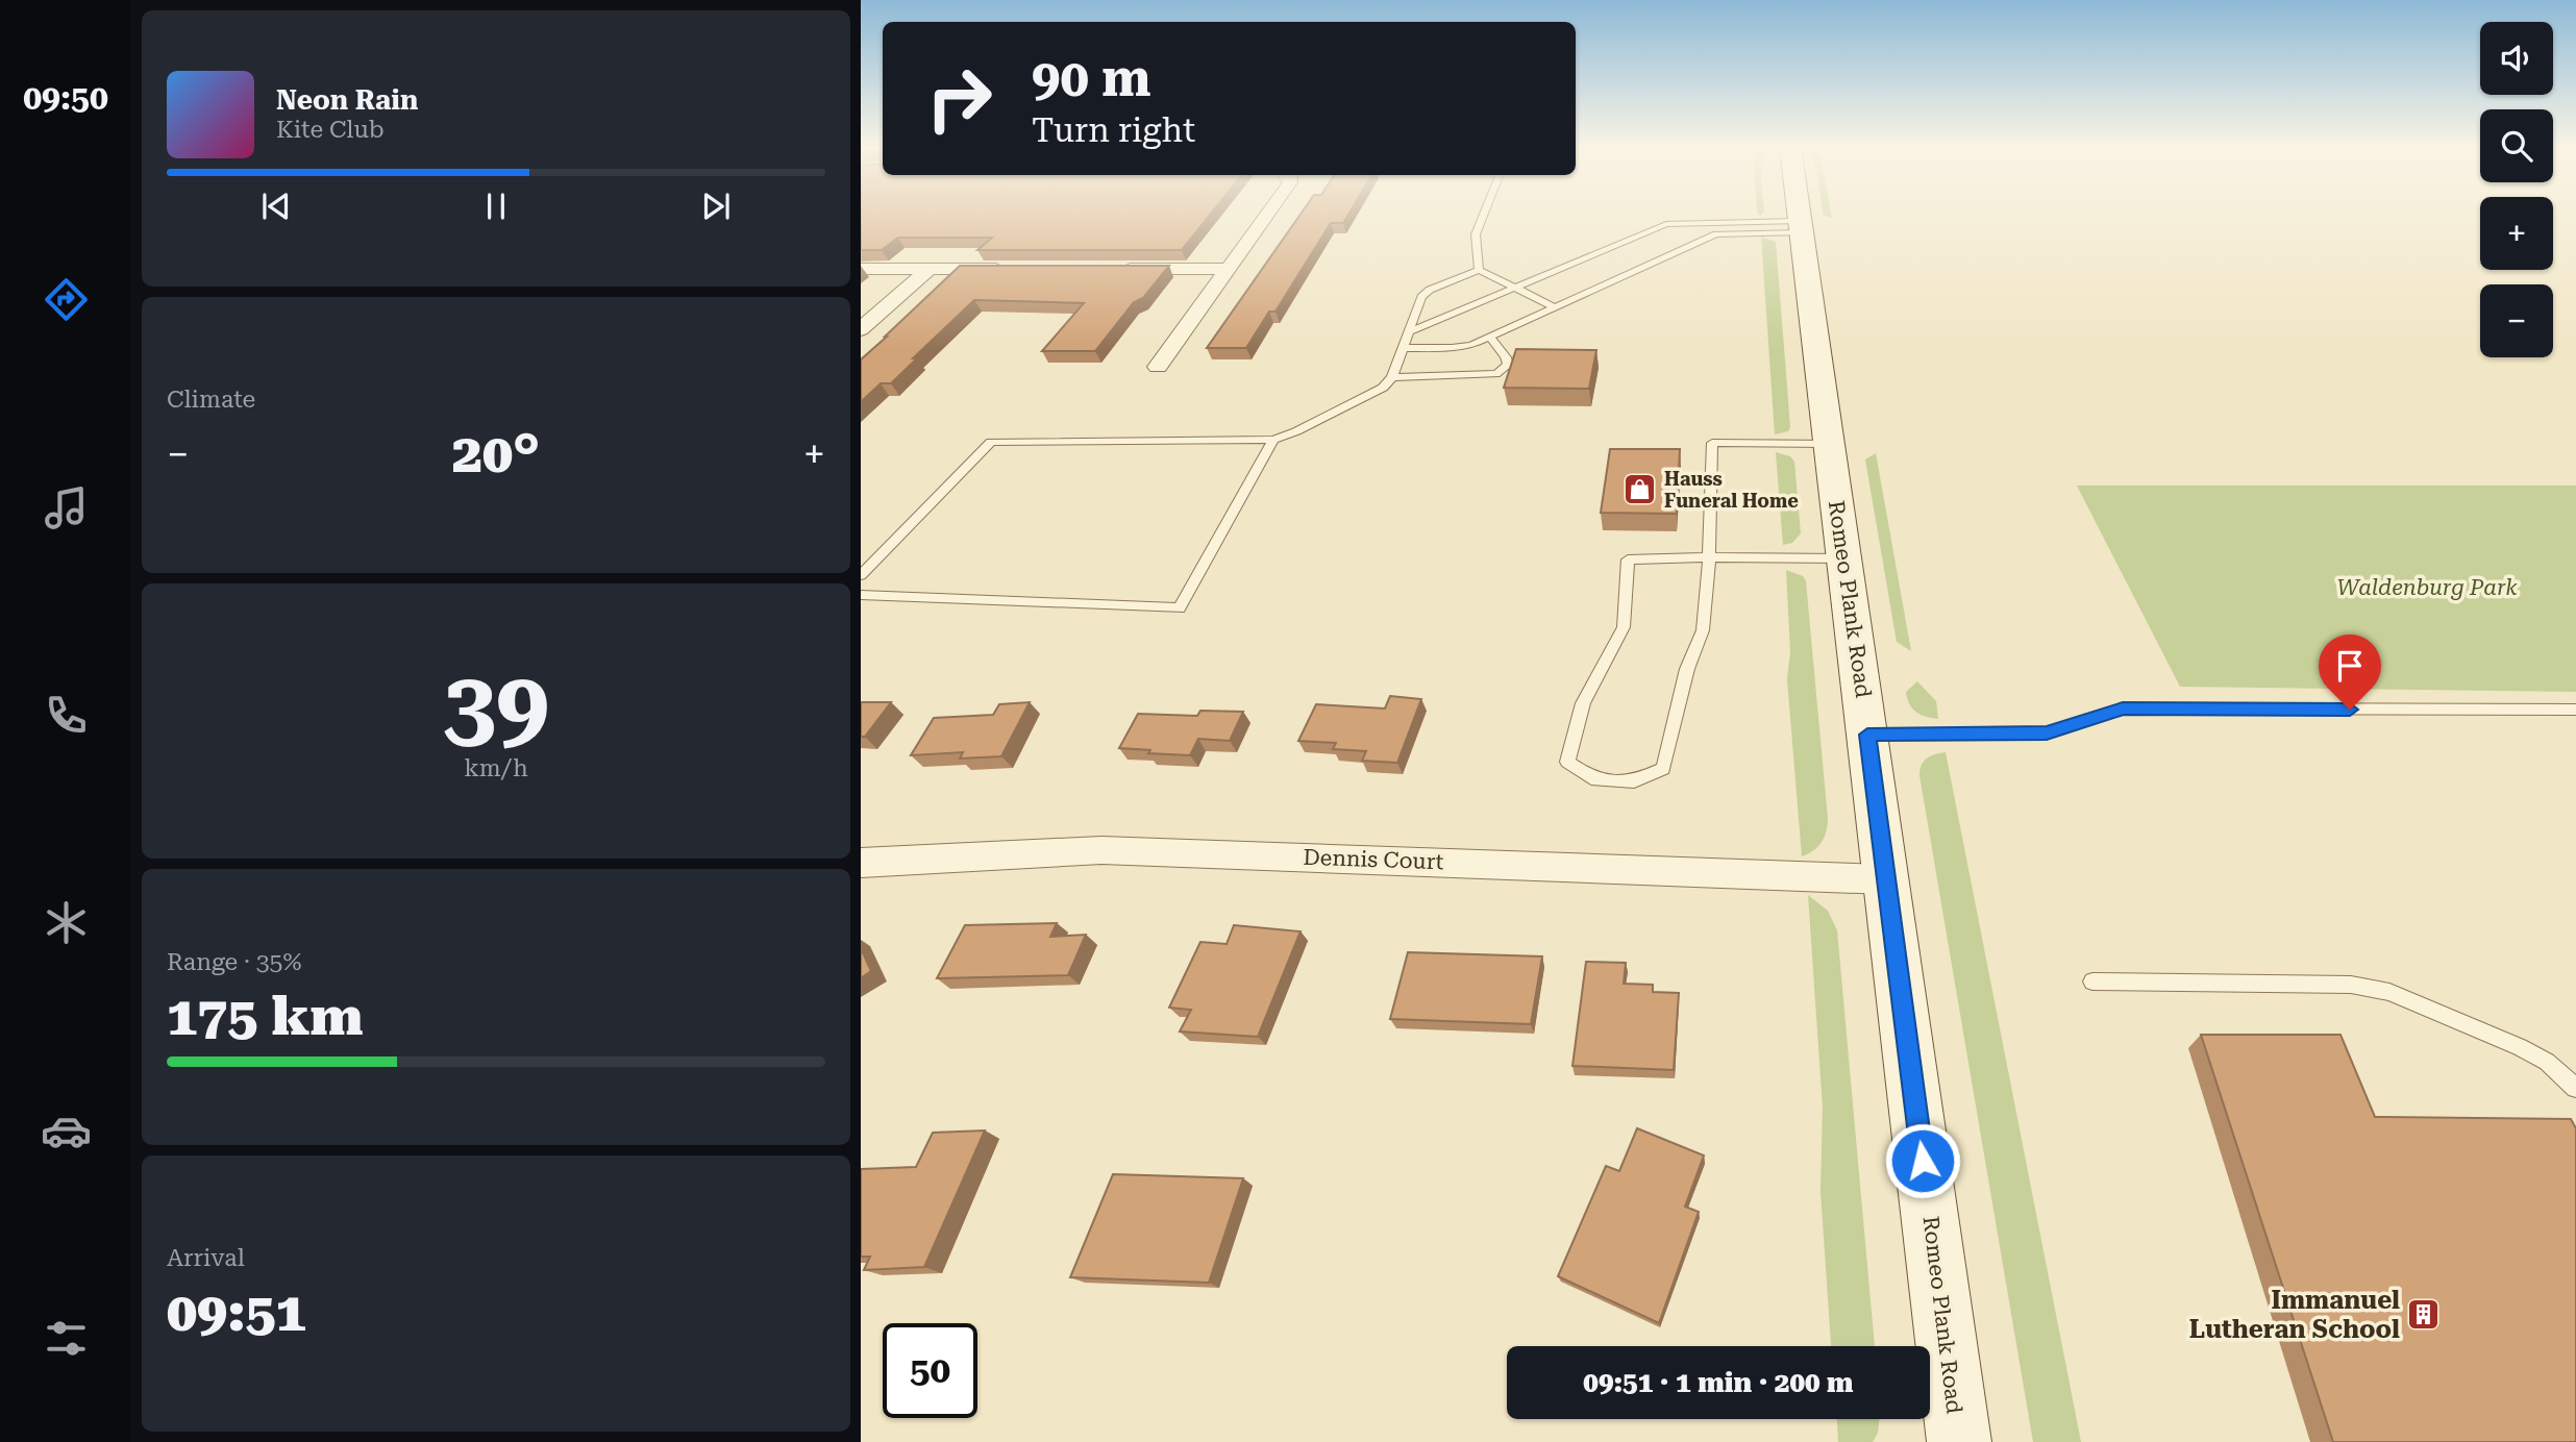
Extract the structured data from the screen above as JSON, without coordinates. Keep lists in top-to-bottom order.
{
  "streets": {
    "main road": ["Romeo Plank Road"],
    "street": ["Dennis Court"]
  },
  "crossings": [
    ["Romeo Plank Road", "Dennis Court"]
  ],
  "parks": ["Waldenburg Park"],
  "places": {
    "shop": ["Hauss Funeral Home"],
    "building": ["Immanuel Lutheran School"]
  },
  "page": {
    "tabs": "09:50",
    "map_buttons": ["+", "−"],
    "turn": ["90 m", "Turn right"],
    "song": ["Neon Rain", "Kite Club"],
    "tile": [
      "Climate",
      ["39", "km/h"],
      ["Range · 35%", "175 km"],
      ["Arrival", "09:51"]
    ],
    "heat": ["−", "20°", "+"],
    "limit": "50",
    "trip": "09:51 · 1 min · 200 m"
  }
}
